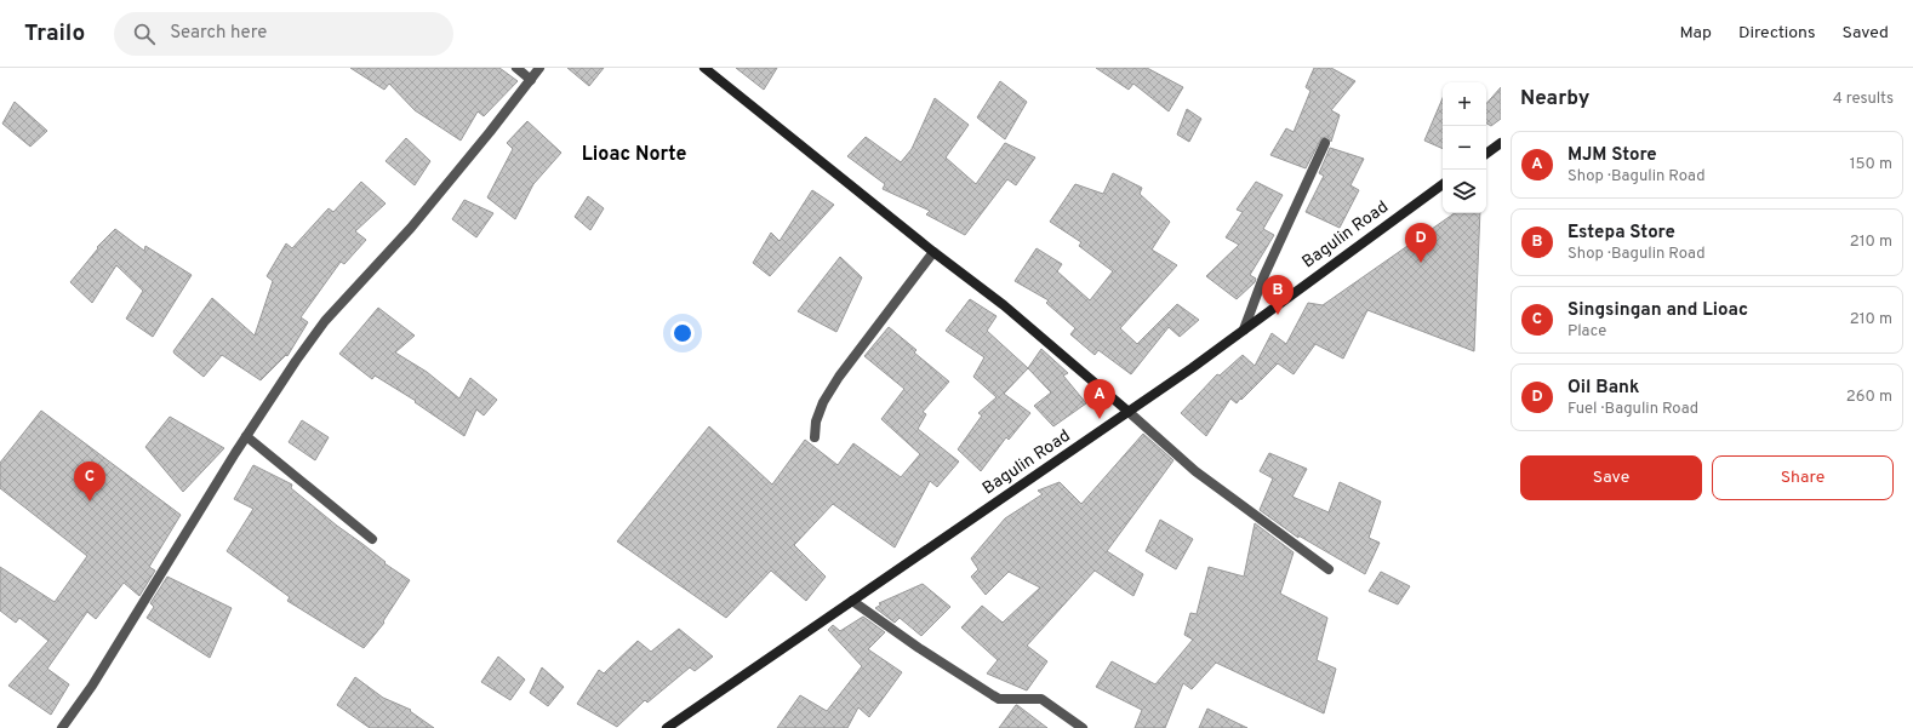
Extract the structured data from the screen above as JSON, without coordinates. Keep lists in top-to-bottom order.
{
  "streets": {
    "main road": ["Bagulin Road"]
  },
  "districts": ["Lioac Norte"],
  "page": {
    "header": "Trailo",
    "search": "Search here",
    "nav": ["Map", "Directions", "Saved"],
    "heading": ["Nearby", "4 results"],
    "map_buttons": ["+", "−"],
    "list": [
      {
        "mark": "A",
        "name": "MJM Store",
        "note": "Shop · Bagulin Road",
        "value": "150 m"
      },
      {
        "mark": "B",
        "name": "Estepa Store",
        "note": "Shop · Bagulin Road",
        "value": "210 m"
      },
      {
        "mark": "C",
        "name": "Singsingan and Lioac",
        "note": "Place",
        "value": "210 m"
      },
      {
        "mark": "D",
        "name": "Oil Bank",
        "note": "Fuel · Bagulin Road",
        "value": "260 m"
      }
    ],
    "pins": [
      "D",
      "B",
      "A",
      "C"
    ],
    "buttons": ["Save", "Share"]
  }
}
